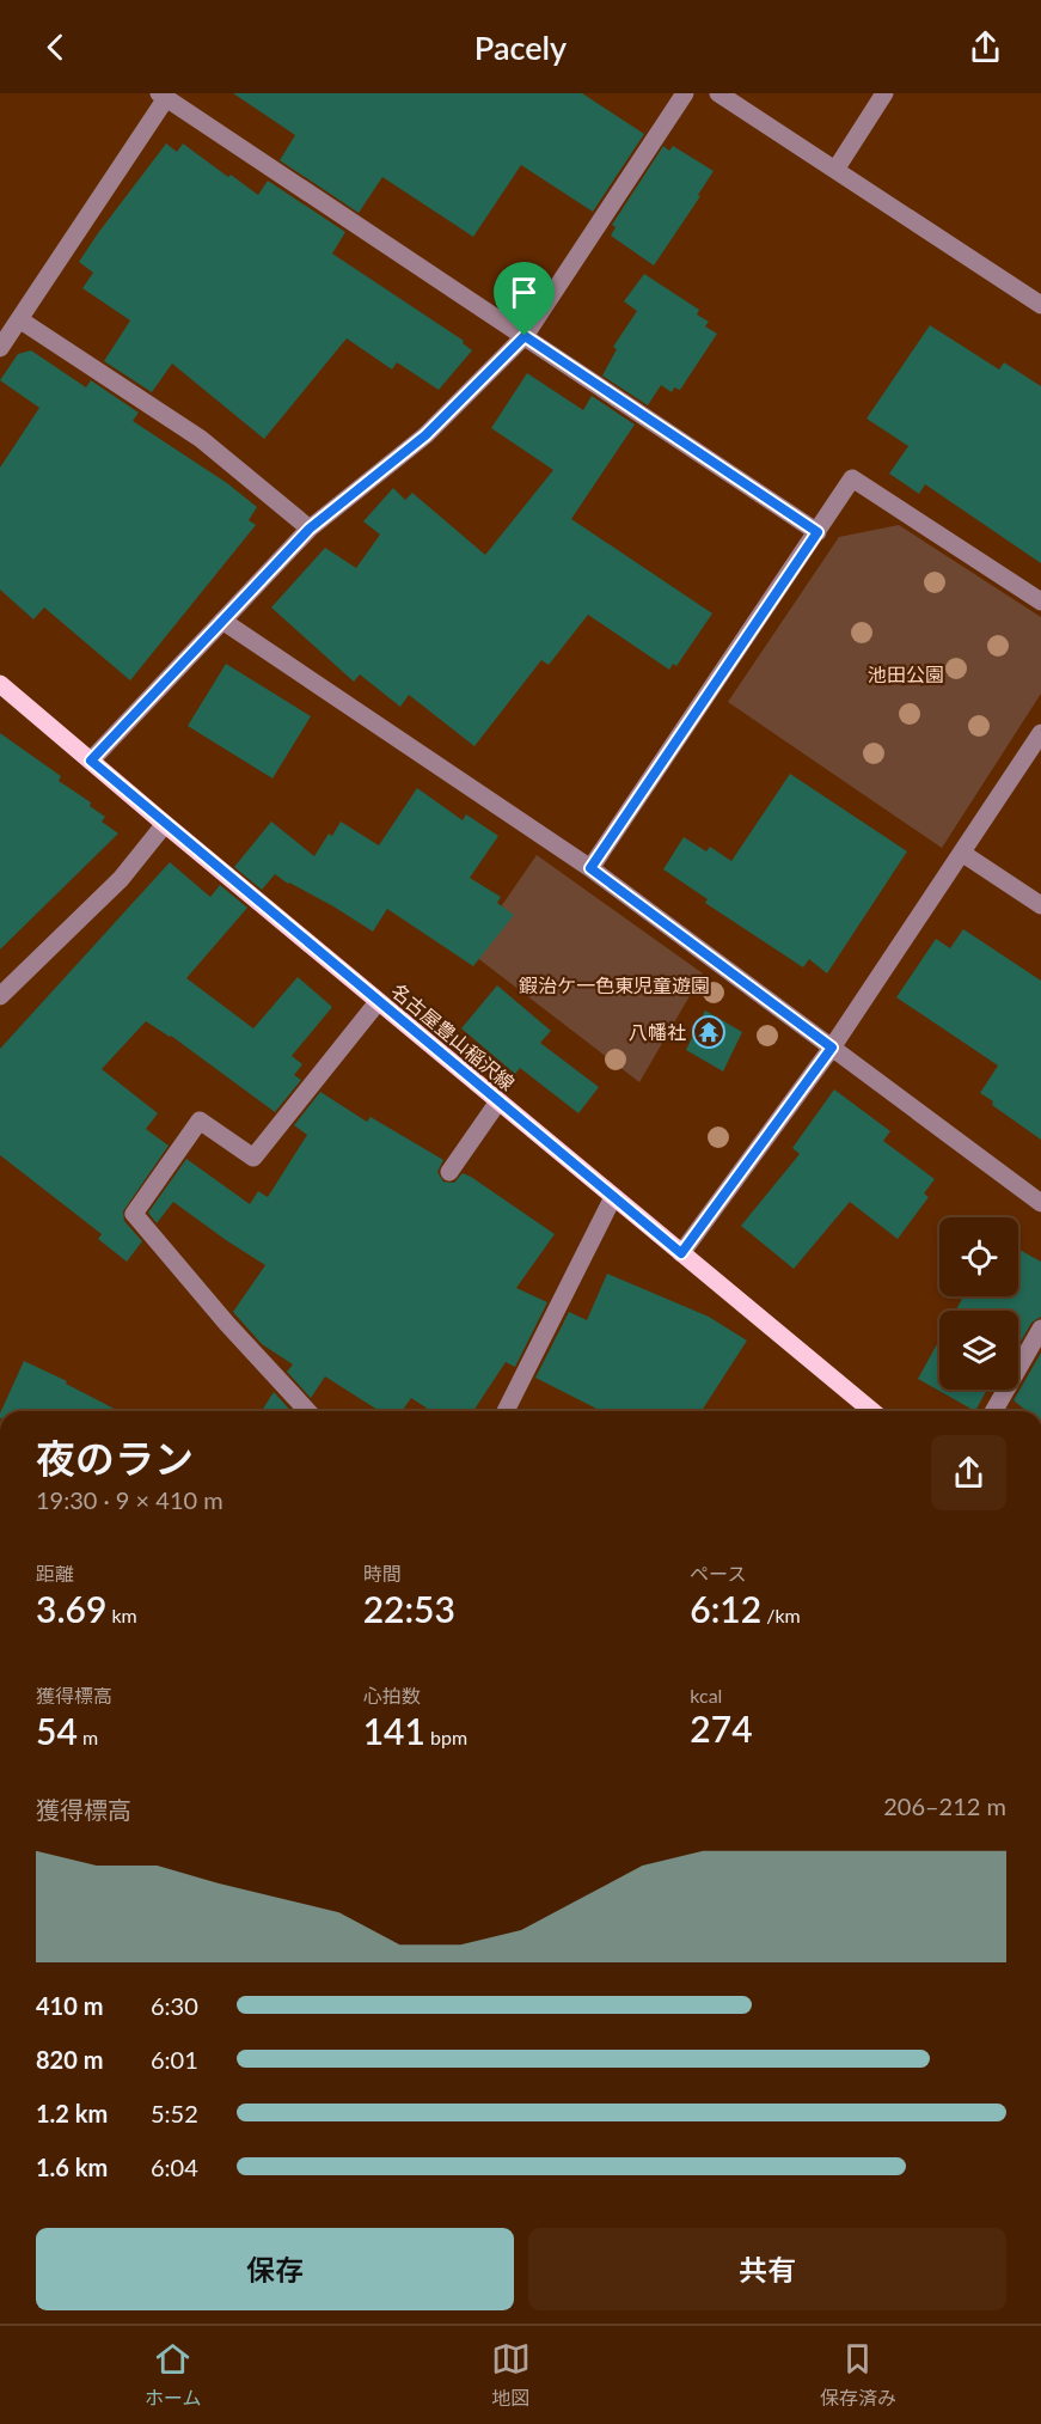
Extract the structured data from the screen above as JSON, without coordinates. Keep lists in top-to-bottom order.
{
  "streets": {
    "main road": ["名古屋豊山稲沢線"]
  },
  "parks": ["池田公園", "鍜治ケ一色東児童遊園"],
  "places": {
    "temple": ["八幡社"]
  },
  "page": {
    "header": "Pacely",
    "heading": ["夜のラン", "19:30 · 9 × 410 m"],
    "stats": [
      ["距離", "3.69 km"],
      ["時間", "22:53"],
      ["ペース", "6:12 /km"],
      ["獲得標高", "54 m"],
      ["心拍数", "141 bpm"],
      ["kcal", "274"]
    ],
    "chart": ["獲得標高", "206–212 m"],
    "list": [
      {
        "name": "410 m",
        "note": "6:30"
      },
      {
        "name": "820 m",
        "note": "6:01"
      },
      {
        "name": "1.2 km",
        "note": "5:52"
      },
      {
        "name": "1.6 km",
        "note": "6:04"
      }
    ],
    "buttons": ["保存", "共有"],
    "tabs": ["ホーム", "地図", "保存済み"]
  }
}
